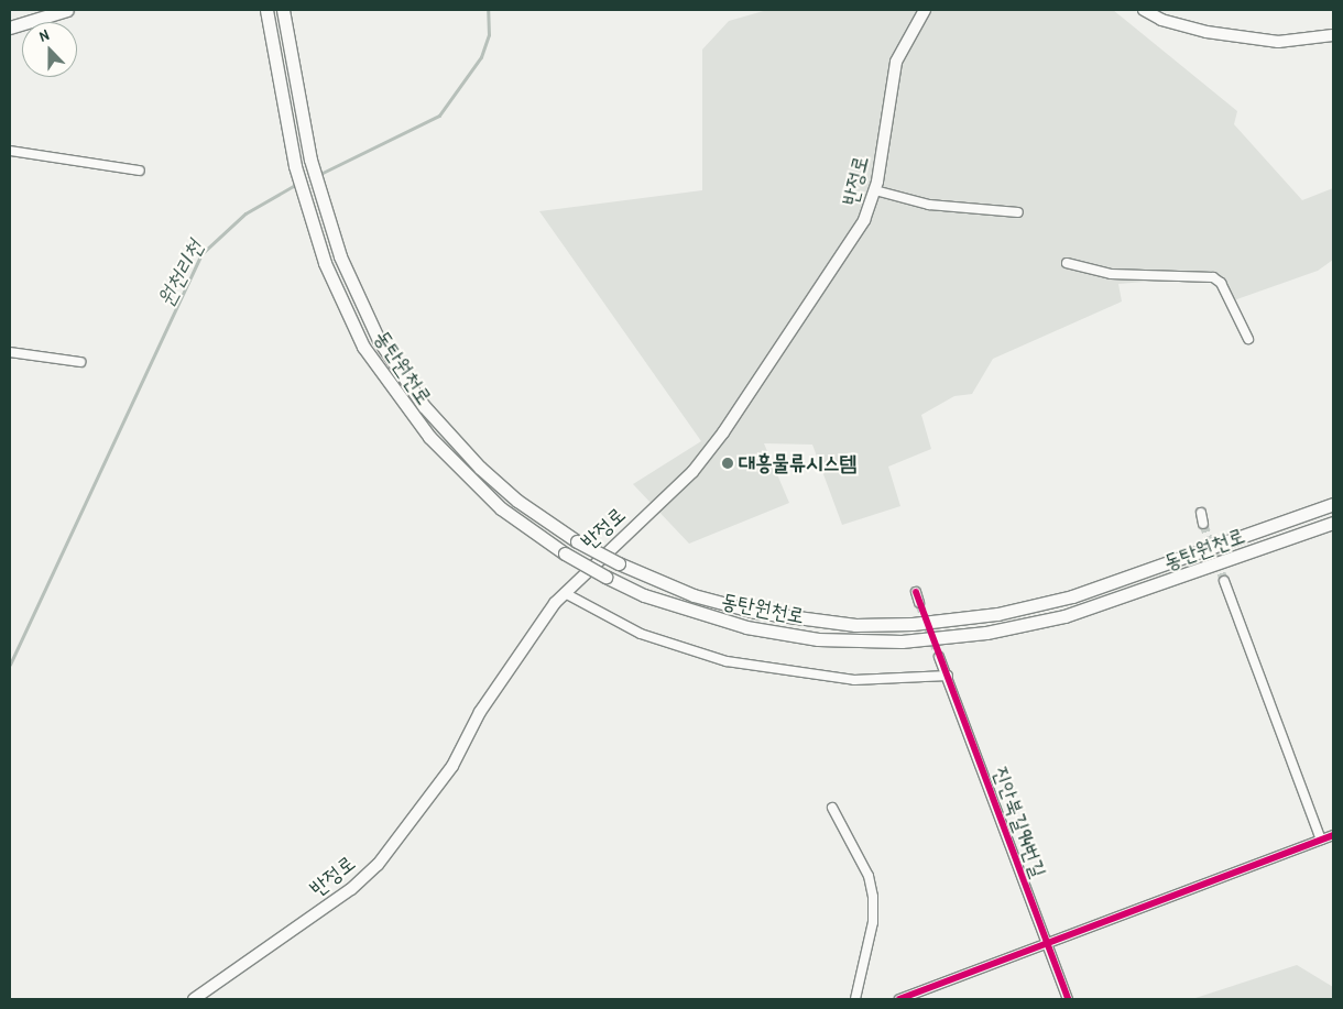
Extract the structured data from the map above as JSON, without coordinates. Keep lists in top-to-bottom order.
{
  "streets": {
    "main road": ["동탄원천로"],
    "street": ["반정로", "진안북길94번길"]
  },
  "water": ["원천리천"],
  "places": ["대흥물류시스템"],
  "north": "top"
}
